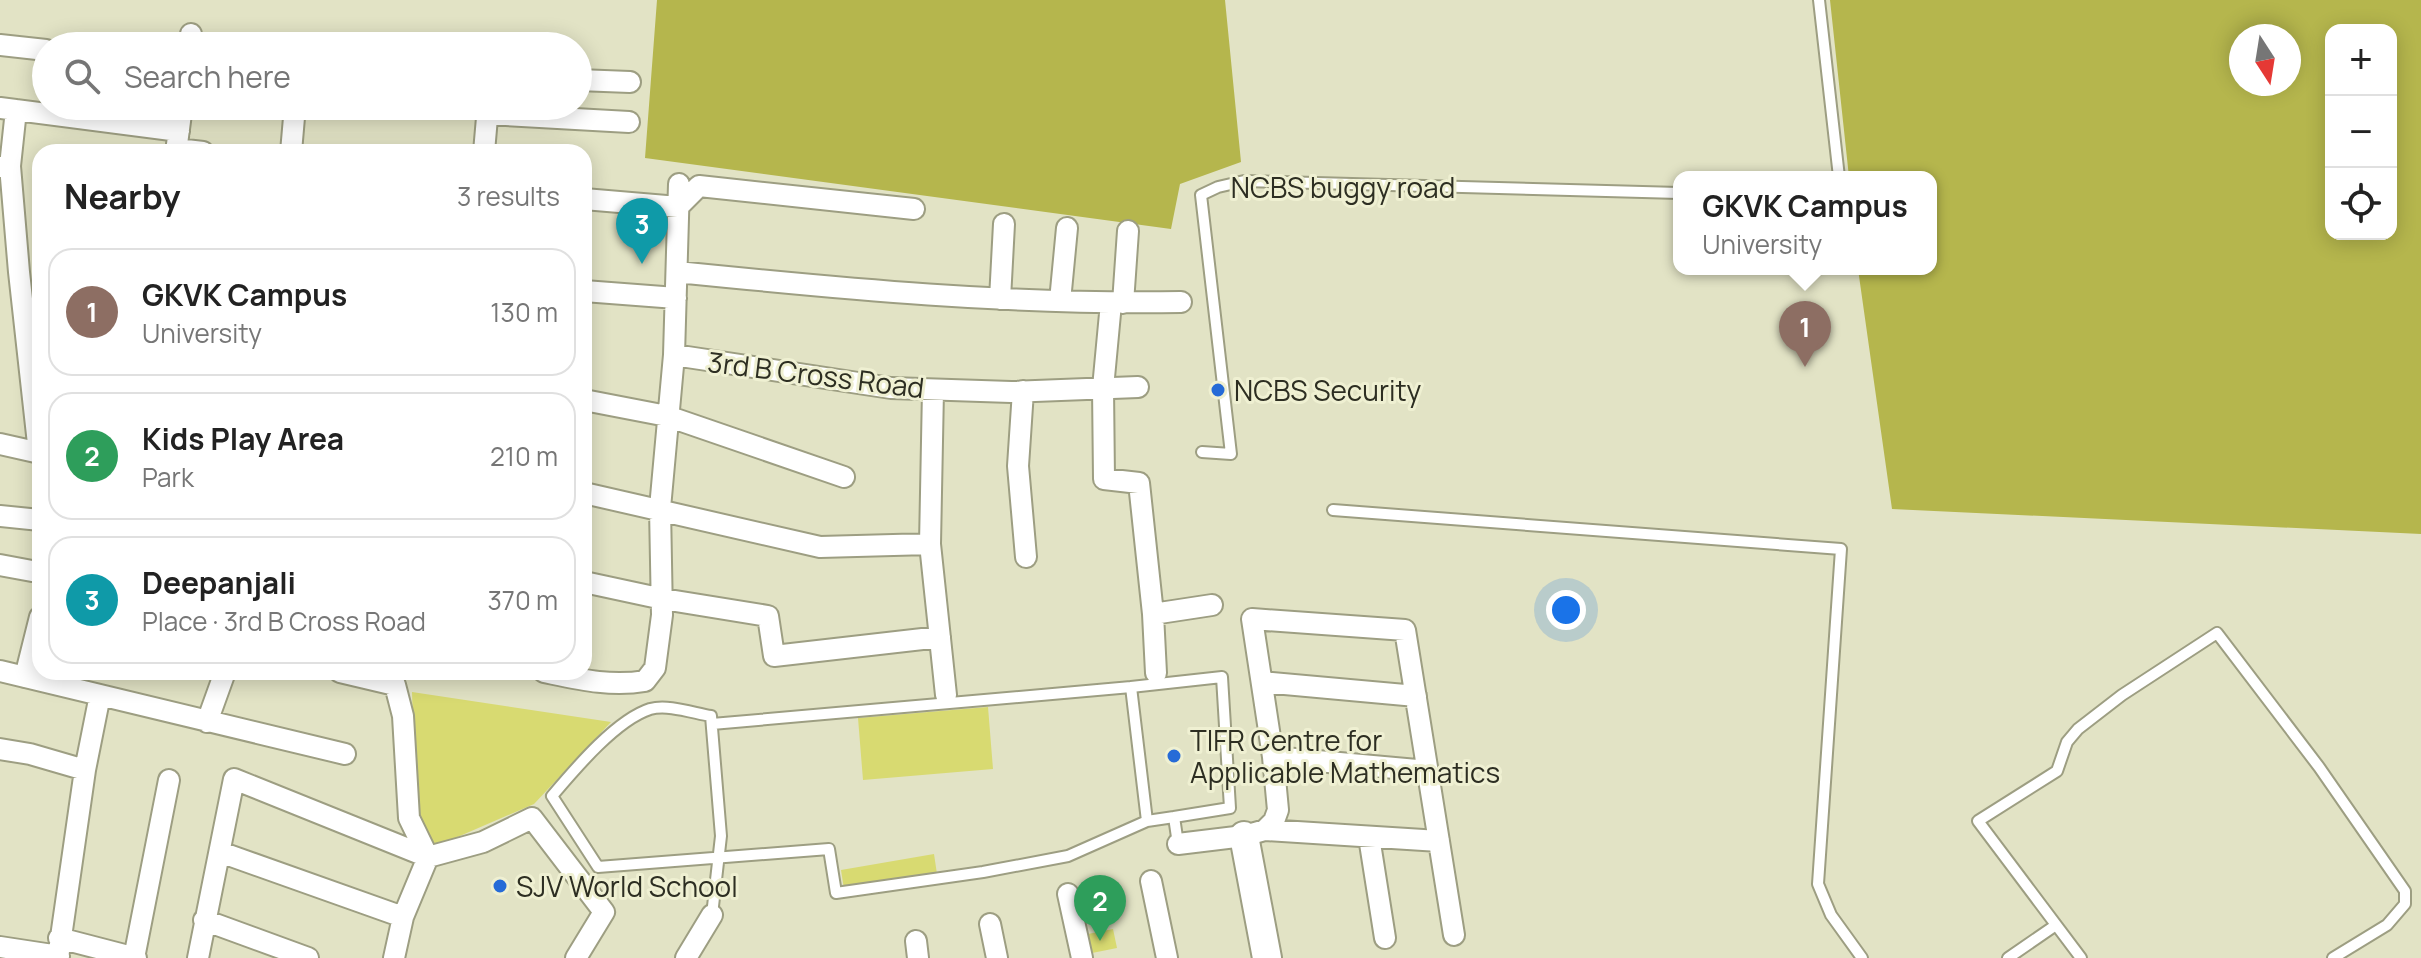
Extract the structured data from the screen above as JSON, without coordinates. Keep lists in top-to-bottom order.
{
  "streets": {
    "street": ["3rd B Cross Road"],
    "lane": ["NCBS buggy road"]
  },
  "places": ["NCBS Security", "TIFR Centre for Applicable Mathematics", "SJV World School"],
  "north": "bottom",
  "page": {
    "map_buttons": ["+", "−"],
    "search": "Search here",
    "heading": ["Nearby", "3 results"],
    "popup": ["GKVK Campus", "University"],
    "pins": ["3", "1", "2"],
    "list": [
      {
        "mark": "1",
        "name": "GKVK Campus",
        "note": "University",
        "value": "130 m"
      },
      {
        "mark": "2",
        "name": "Kids Play Area",
        "note": "Park",
        "value": "210 m"
      },
      {
        "mark": "3",
        "name": "Deepanjali",
        "note": "Place · 3rd B Cross Road",
        "value": "370 m"
      }
    ]
  }
}
